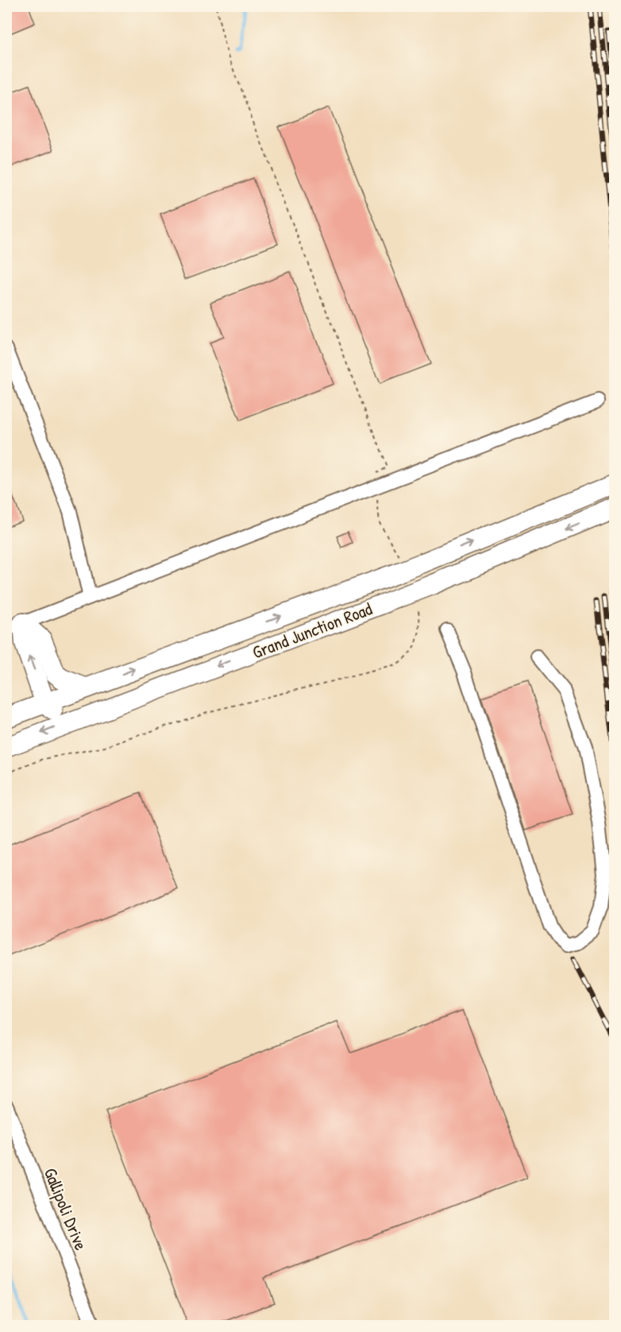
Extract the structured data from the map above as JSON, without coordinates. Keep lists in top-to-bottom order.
{
  "streets": {
    "highway": ["Grand Junction Road"],
    "street": ["Gallipoli Drive"]
  }
}
